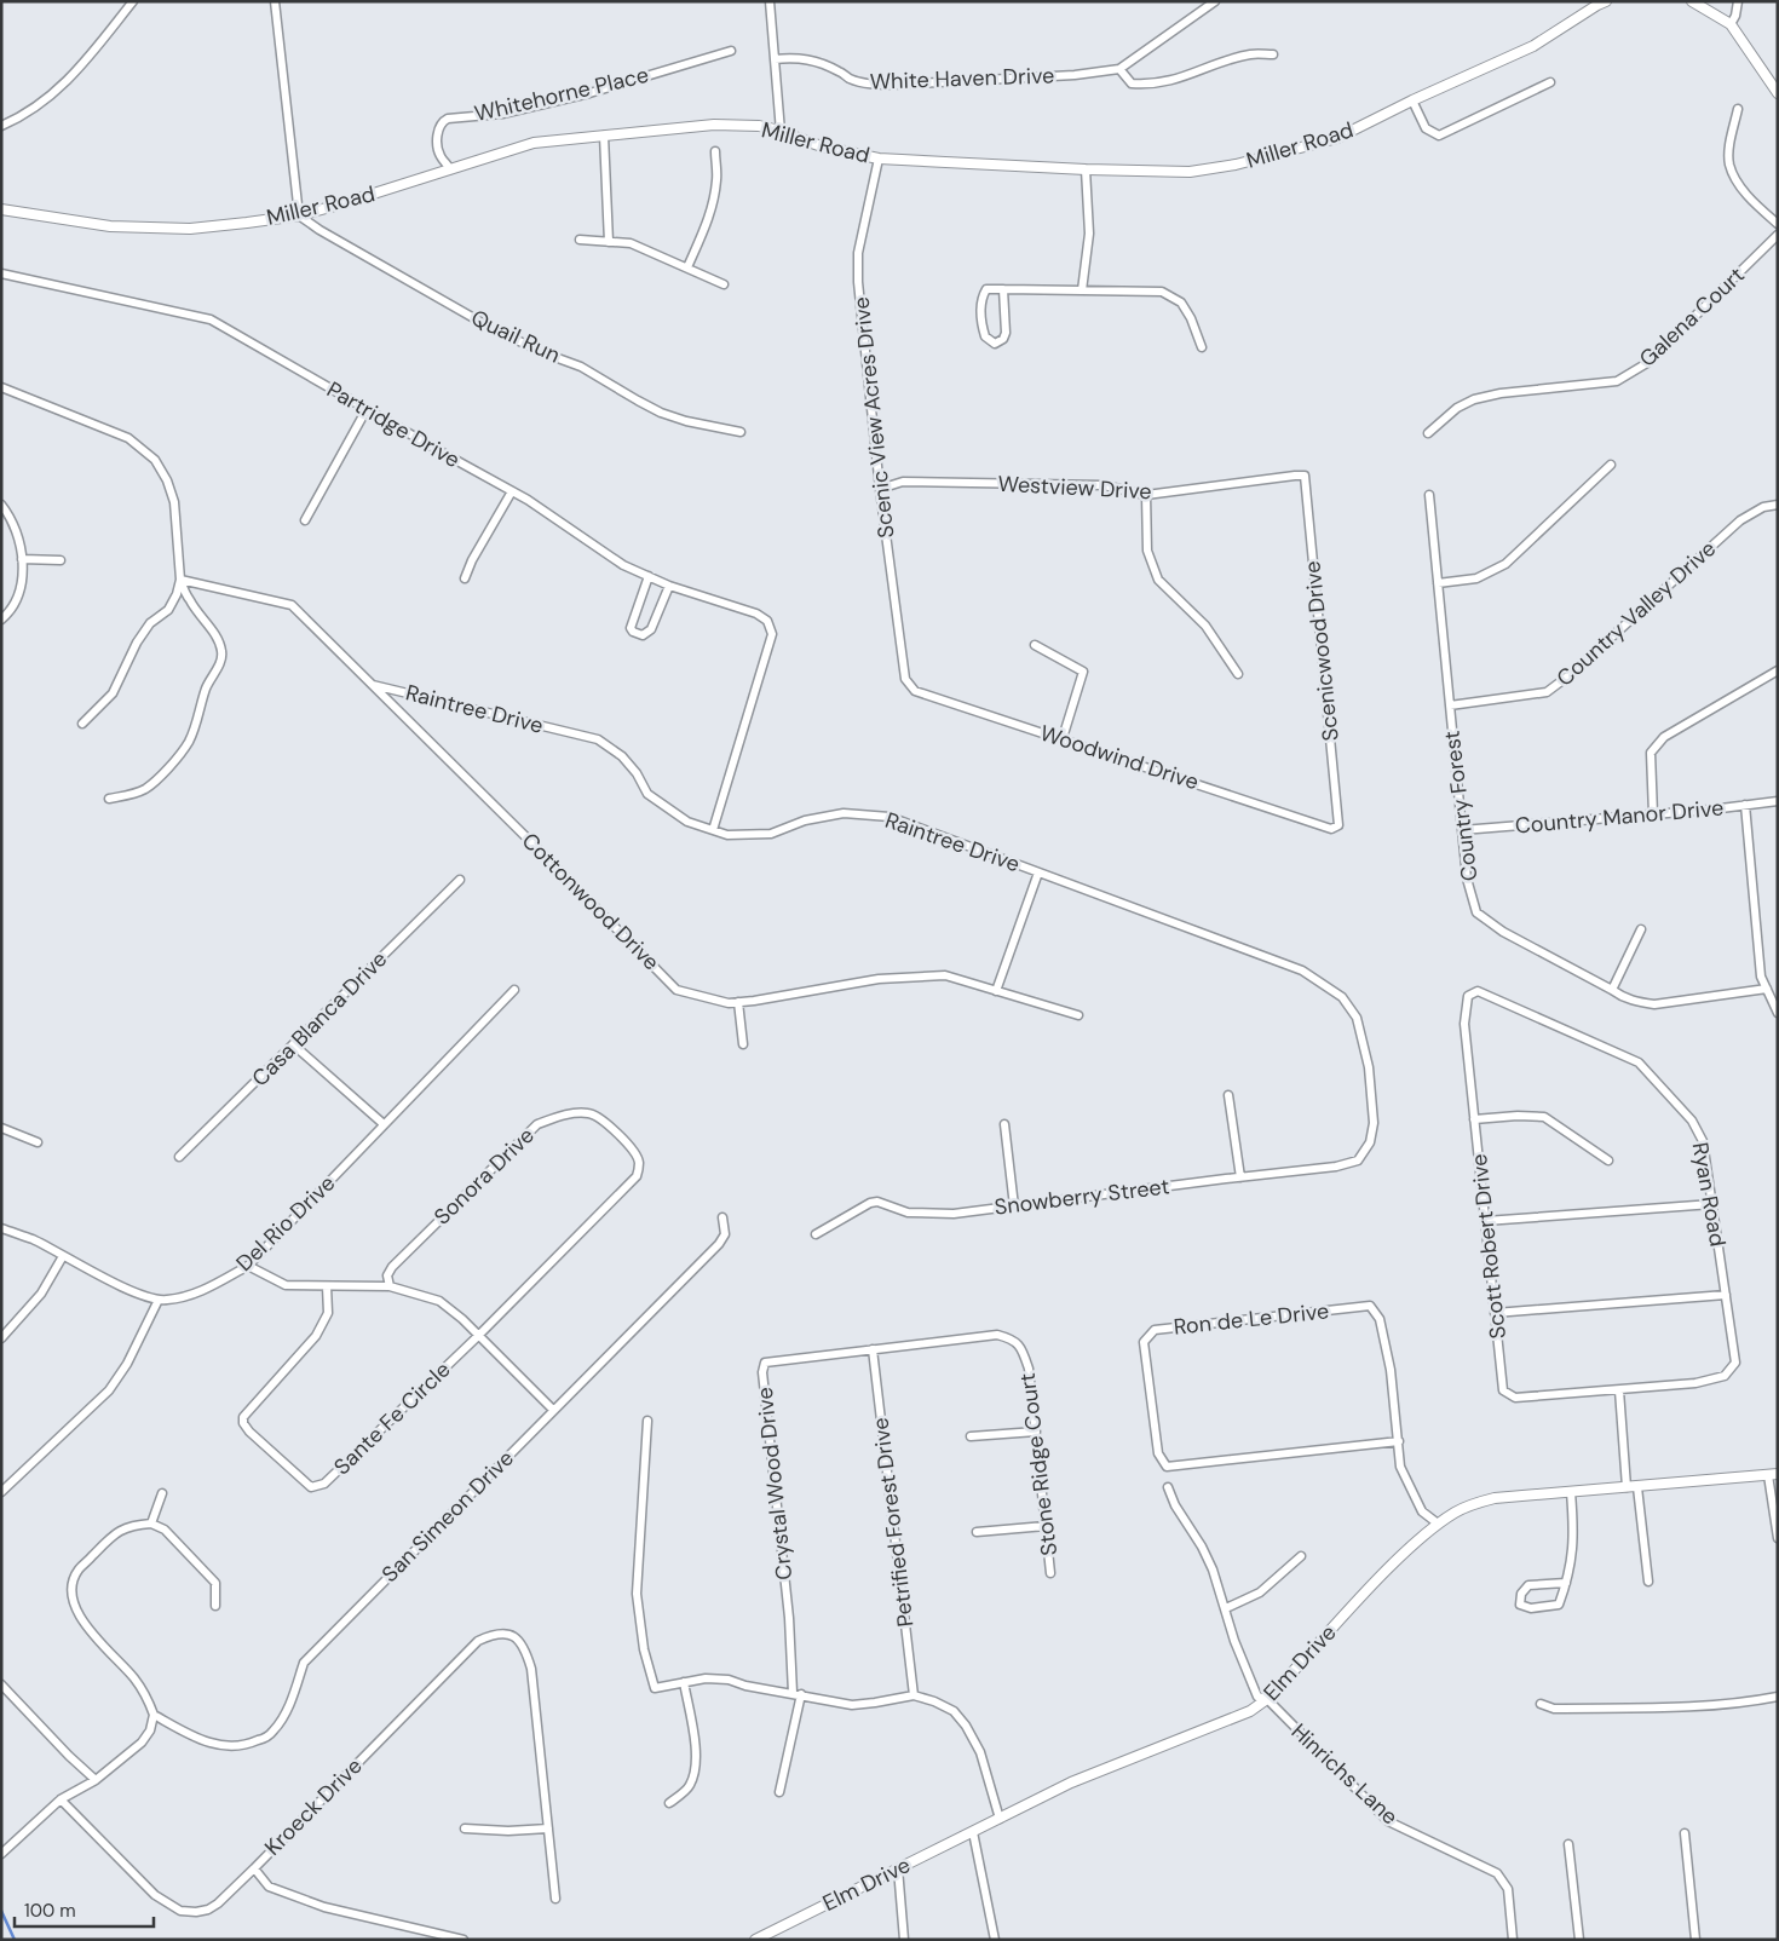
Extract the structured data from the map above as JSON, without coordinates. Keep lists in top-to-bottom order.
{
  "streets": {
    "street": [
      "White Haven Drive",
      "Whitehorne Place",
      "Miller Road",
      "Galena Court",
      "Quail Run",
      "Scenic View Acres Drive",
      "Partridge Drive",
      "Westview Drive",
      "Country Valley Drive",
      "Scenicwood Drive",
      "Raintree Drive",
      "Woodwind Drive",
      "Country Forest",
      "Country Manor Drive",
      "Cottonwood Drive",
      "Casa Blanca Drive",
      "Sonora Drive",
      "Ryan Road",
      "Snowberry Street",
      "Del Rio Drive",
      "Scott Robert Drive",
      "Ron de Le Drive",
      "Sante Fe Circle",
      "Stone Ridge Court",
      "Crystal Wood Drive",
      "San Simeon Drive",
      "Petrified Forest Drive",
      "Elm Drive",
      "Hinrichs Lane",
      "Kroeck Drive"
    ]
  },
  "crossings": [
    ["Whitehorne Place", "Miller Road"],
    ["Miller Road", "Quail Run"],
    ["Miller Road", "Scenic View Acres Drive"],
    ["Scenic View Acres Drive", "Westview Drive"],
    ["Scenic View Acres Drive", "Woodwind Drive"],
    ["Partridge Drive", "Raintree Drive"],
    ["Westview Drive", "Scenicwood Drive"],
    ["Country Valley Drive", "Country Forest"],
    ["Scenicwood Drive", "Woodwind Drive"],
    ["Raintree Drive", "Cottonwood Drive"],
    ["Raintree Drive", "Snowberry Street"],
    ["Country Forest", "Country Manor Drive"],
    ["Sonora Drive", "Sante Fe Circle"],
    ["Ryan Road", "Scott Robert Drive"],
    ["Ron de Le Drive", "Elm Drive"],
    ["Stone Ridge Court", "Crystal Wood Drive"],
    ["Crystal Wood Drive", "Petrified Forest Drive"],
    ["Elm Drive", "Hinrichs Lane"]
  ],
  "scale_bar": "100 m"
}
